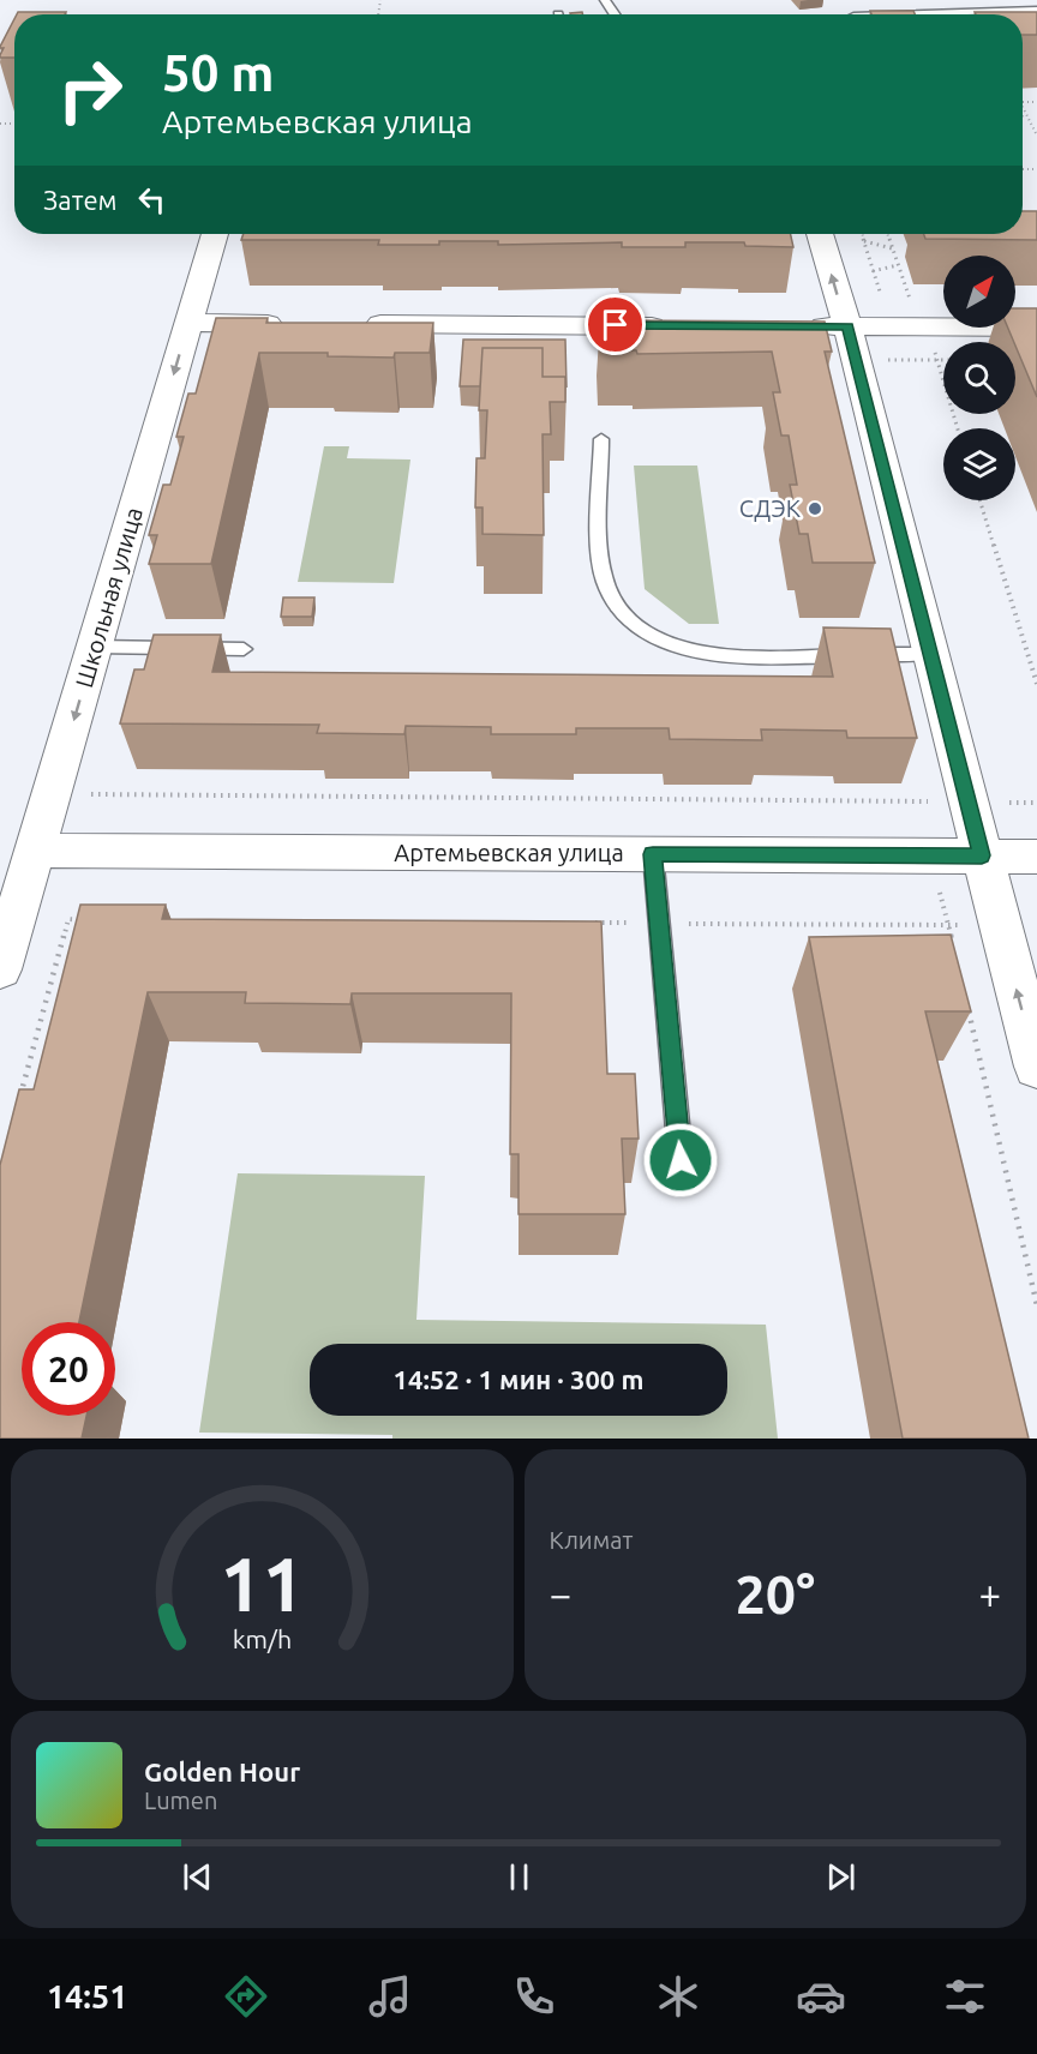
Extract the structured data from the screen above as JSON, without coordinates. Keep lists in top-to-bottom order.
{
  "streets": {
    "street": ["Школьная улица", "Артемьевская улица"]
  },
  "crossings": [
    ["Школьная улица", "Артемьевская улица"]
  ],
  "one_way": ["Школьная улица"],
  "places": ["СДЭК"],
  "north": "top right",
  "page": {
    "turn": ["50 m", "Артемьевская улица"],
    "then": "Затем",
    "limit": "20",
    "trip": "14:52 · 1 мин · 300 m",
    "tile": "Климат",
    "heat": ["−", "20°", "+"],
    "song": ["Golden Hour", "Lumen"],
    "tabs": "14:51",
    "gauge": ["11", "km/h"]
  }
}
